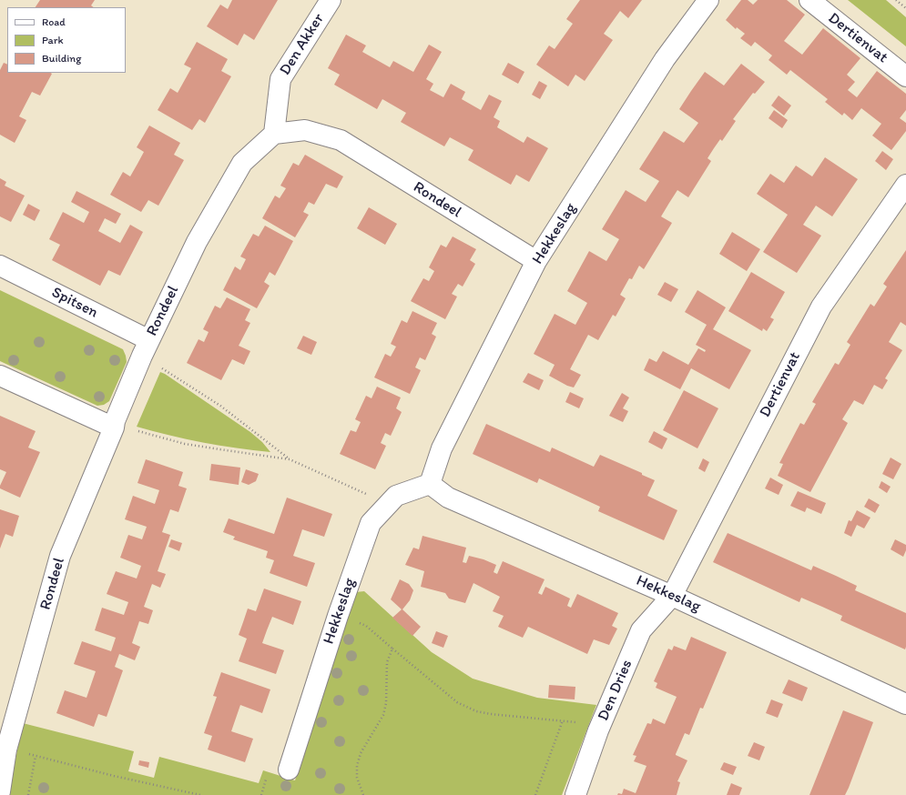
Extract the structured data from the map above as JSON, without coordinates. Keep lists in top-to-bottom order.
{
  "streets": {
    "street": [
      "Dertienvat",
      "Den Akker",
      "Rondeel",
      "Hekkeslag",
      "Spitsen",
      "Den Dries"
    ]
  },
  "crossings": [
    ["Dertienvat", "Hekkeslag"],
    ["Dertienvat", "Den Dries"],
    ["Den Akker", "Rondeel"],
    ["Rondeel", "Hekkeslag"],
    ["Rondeel", "Spitsen"],
    ["Hekkeslag", "Den Dries"]
  ],
  "legend": ["Road", "Park", "Building"]
}
